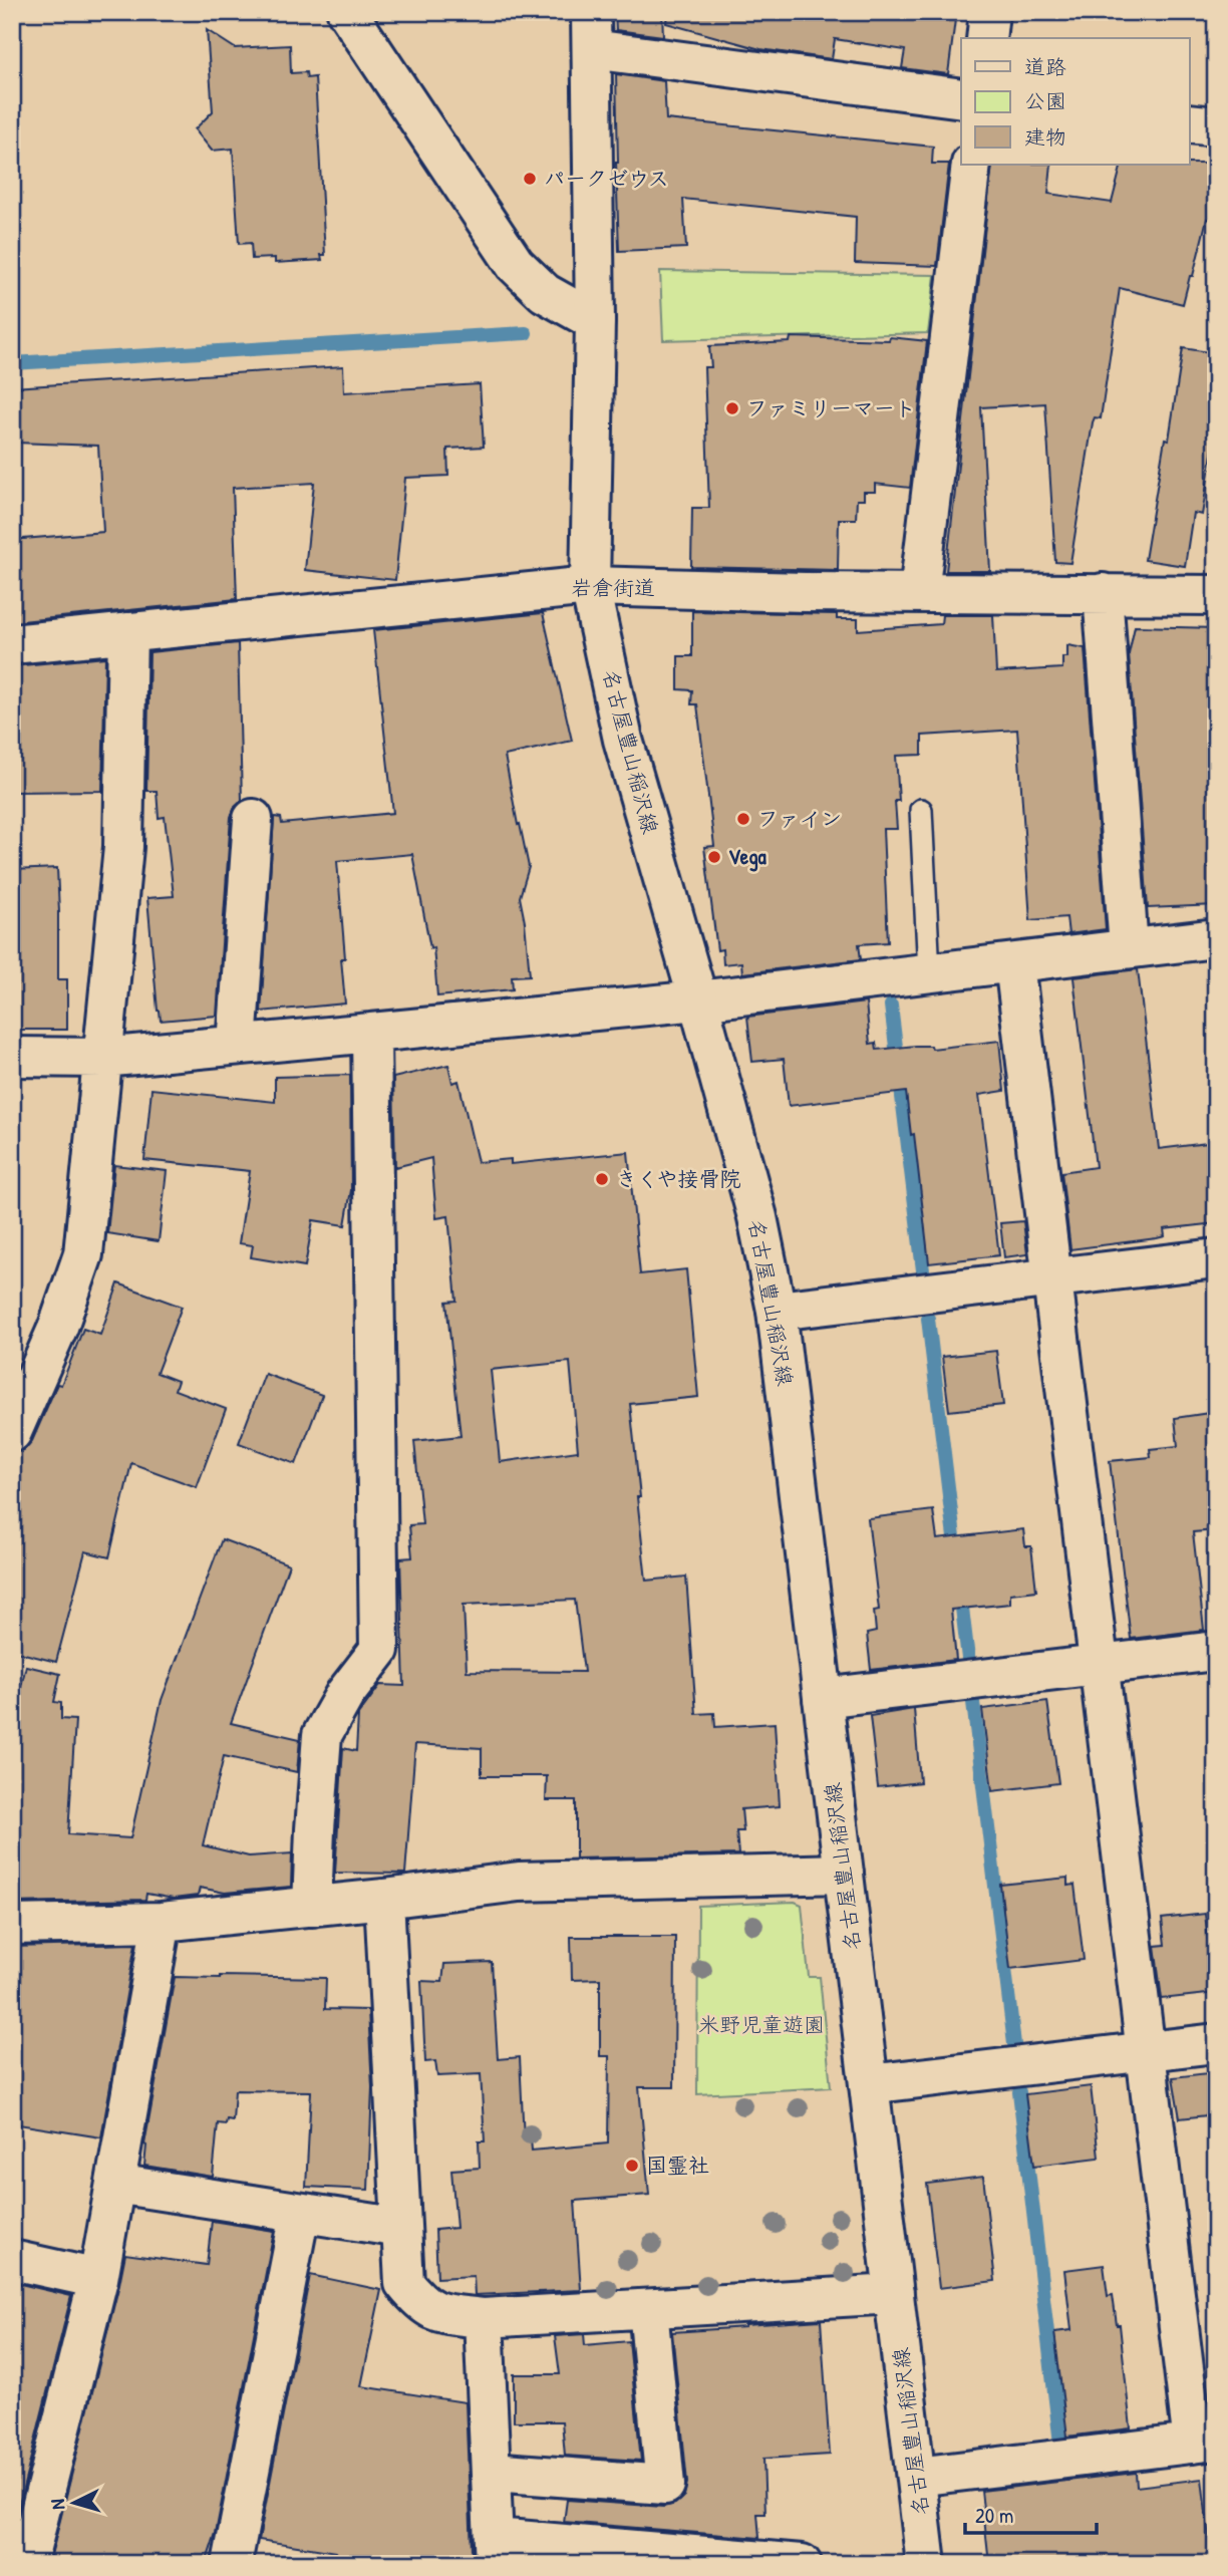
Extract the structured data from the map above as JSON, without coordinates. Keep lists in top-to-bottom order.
{
  "streets": {
    "street": ["岩倉街道", "名古屋豊山稲沢線"]
  },
  "crossings": [
    ["岩倉街道", "名古屋豊山稲沢線"]
  ],
  "parks": ["米野児童遊園"],
  "places": [
    "パークゼウス",
    "ファミリーマート",
    "ファイン",
    "Vega",
    "きくや接骨院",
    "国霊社"
  ],
  "legend": ["道路", "公園", "建物"],
  "scale_bar": "20 m",
  "north": "left"
}
